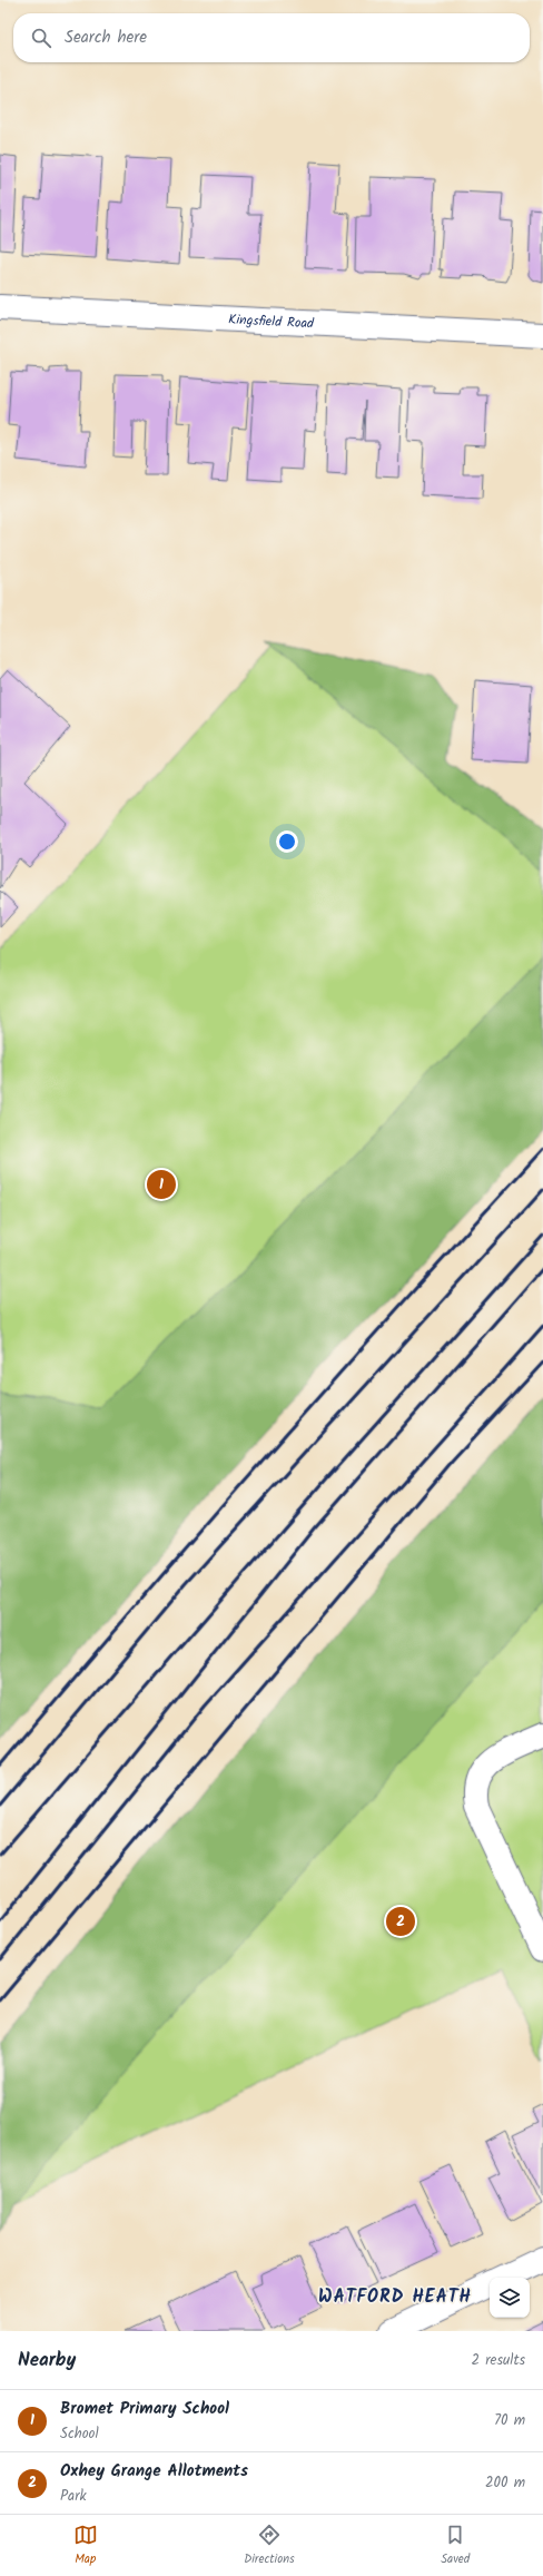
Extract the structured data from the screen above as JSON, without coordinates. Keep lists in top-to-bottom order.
{
  "streets": {
    "street": ["Kingsfield Road"]
  },
  "districts": ["WATFORD HEATH"],
  "page": {
    "search": "Search here",
    "pins": ["1", "2"],
    "heading": ["Nearby", "2 results"],
    "list": [
      {
        "mark": "1",
        "name": "Bromet Primary School",
        "note": "School",
        "value": "70 m"
      },
      {
        "mark": "2",
        "name": "Oxhey Grange Allotments",
        "note": "Park",
        "value": "200 m"
      }
    ],
    "nav": ["Map", "Directions", "Saved"]
  }
}
